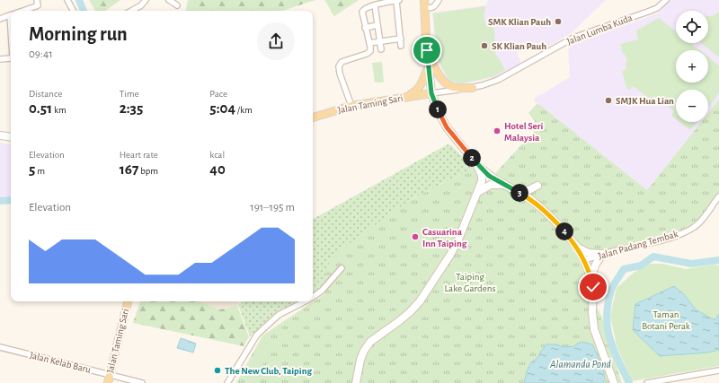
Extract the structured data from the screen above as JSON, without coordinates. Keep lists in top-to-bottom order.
{
  "streets": {
    "main road": ["Jalan Taming Sari"],
    "street": ["Jalan Lumba Kuda", "Jalan Padang Tembak", "Jalan Kelab Baru"]
  },
  "crossings": [
    ["Jalan Lumba Kuda", "Jalan Taming Sari"],
    ["Jalan Taming Sari", "Jalan Kelab Baru"]
  ],
  "water": ["Alamanda Pond"],
  "parks": ["Taiping Lake Gardens", "Taman Botani Perak"],
  "places": [
    "SMK Klian Pauh",
    "SK Klian Pauh",
    "SMJK Hua Lian",
    "Hotel Seri Malaysia",
    "Casuarina Inn Taiping",
    "The New Club, Taiping"
  ],
  "page": {
    "map_buttons": ["+", "−"],
    "heading": ["Morning run", "09:41"],
    "stats": [
      ["Distance", "0.51 km"],
      ["Time", "2:35"],
      ["Pace", "5:04 /km"],
      ["Elevation", "5 m"],
      ["Heart rate", "167 bpm"],
      ["kcal", "40"]
    ],
    "pins": [
      "1",
      "2",
      "3",
      "4"
    ],
    "chart": ["Elevation", "191–195 m"]
  }
}
